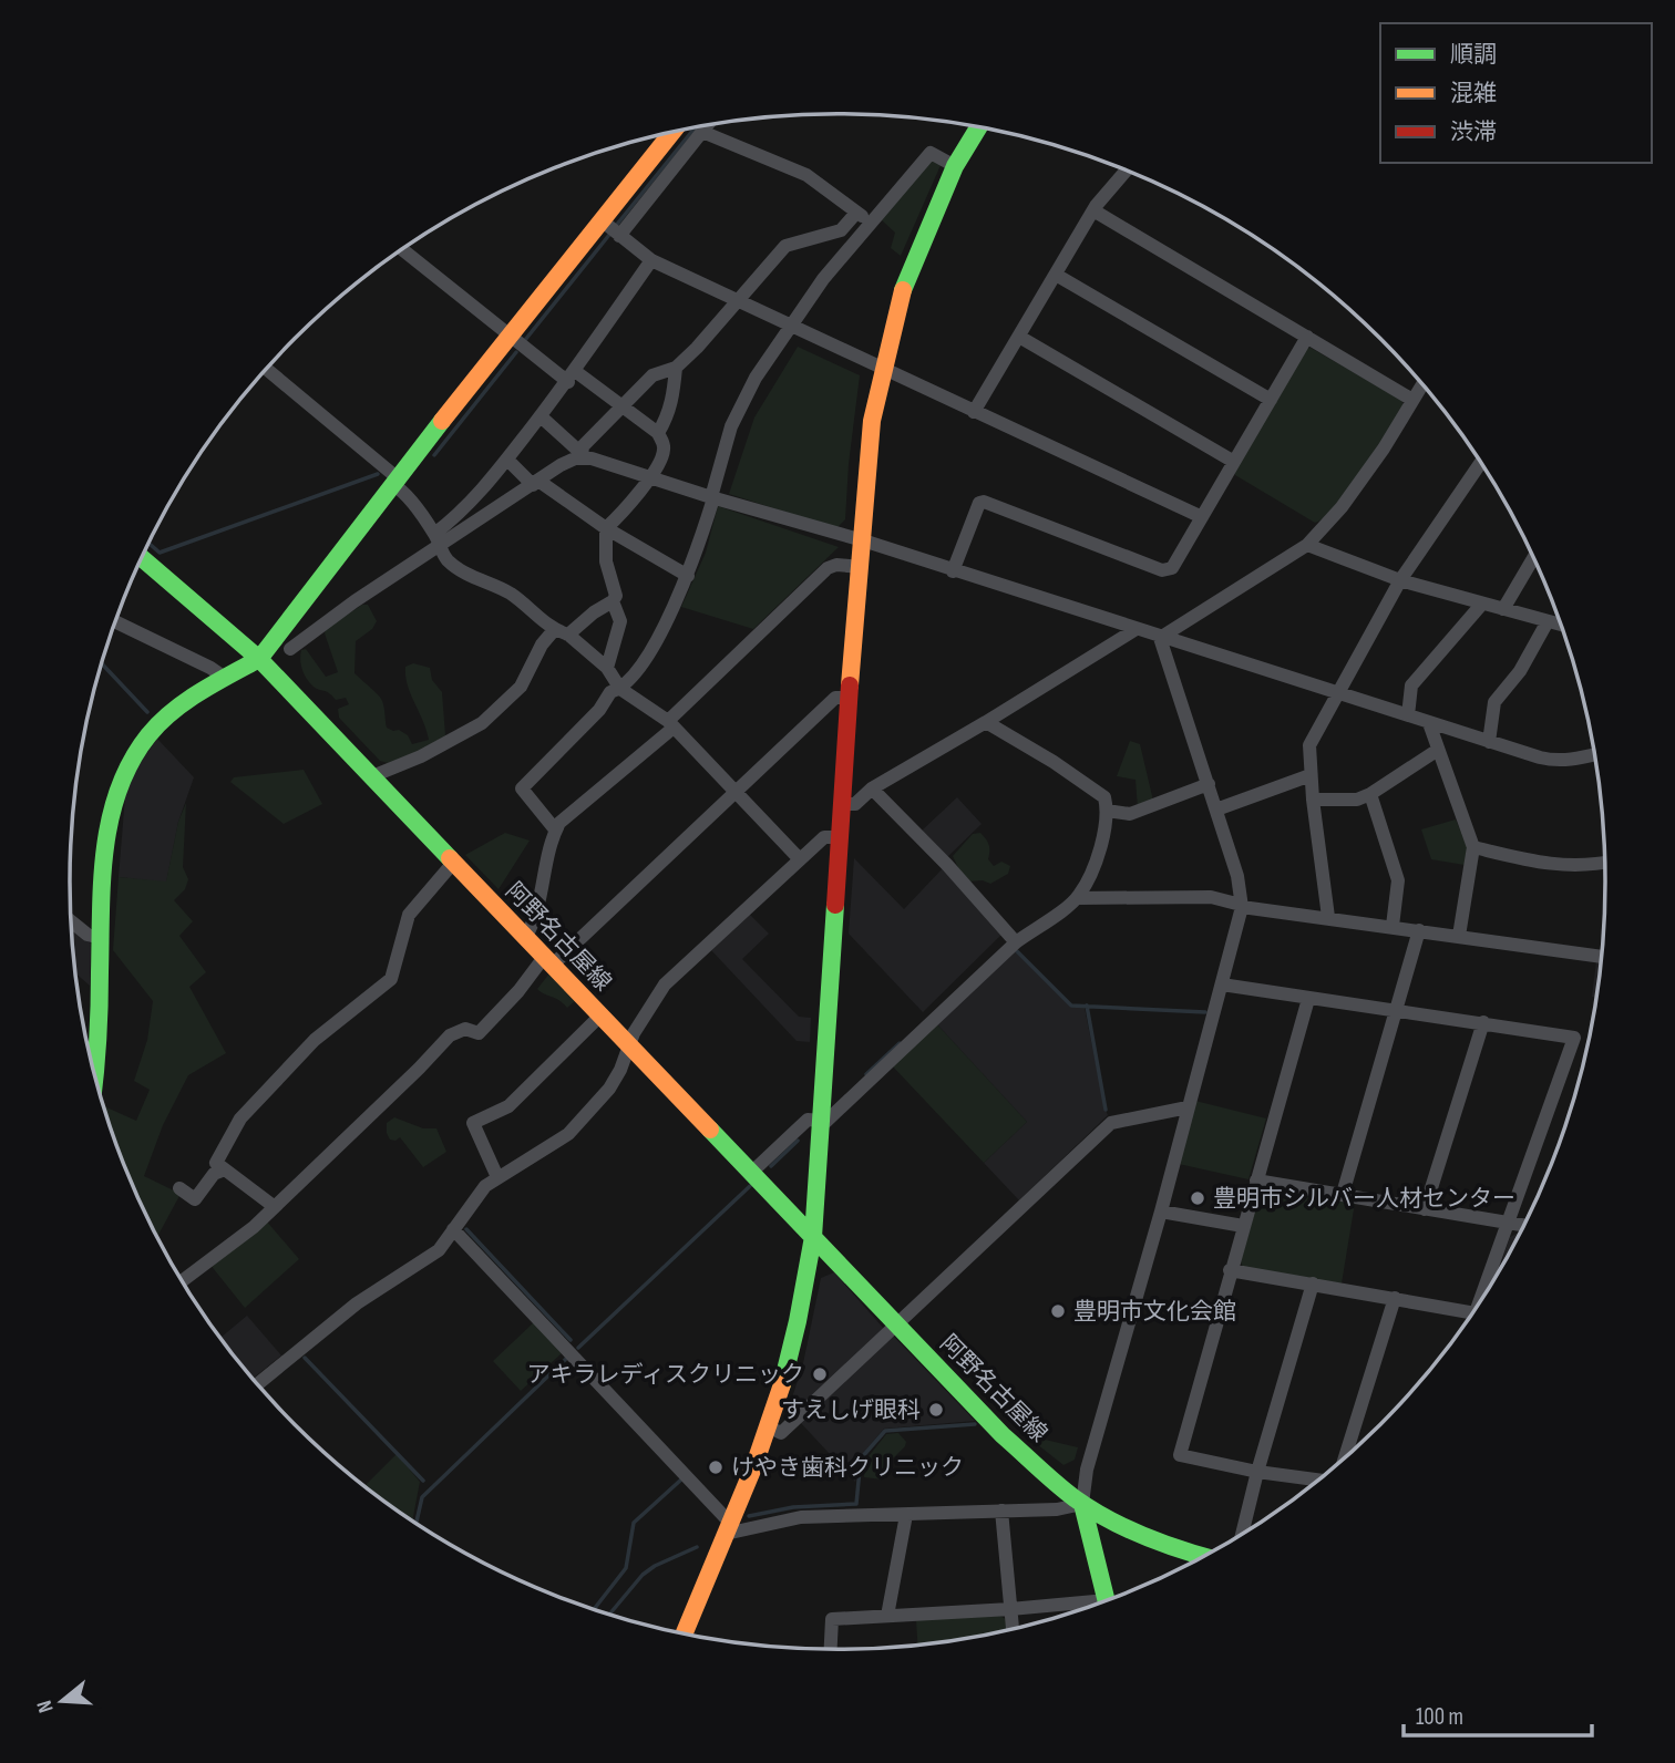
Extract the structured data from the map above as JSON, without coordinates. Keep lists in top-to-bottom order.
{
  "streets": {
    "street": ["阿野名古屋線"]
  },
  "places": [
    "豊明市シルバー人材センター",
    "豊明市文化会館",
    "アキラレディスクリニック",
    "すえしげ眼科",
    "けやき歯科クリニック"
  ],
  "legend": ["順調", "混雑", "渋滞"],
  "scale_bar": "100 m",
  "north": "left"
}
